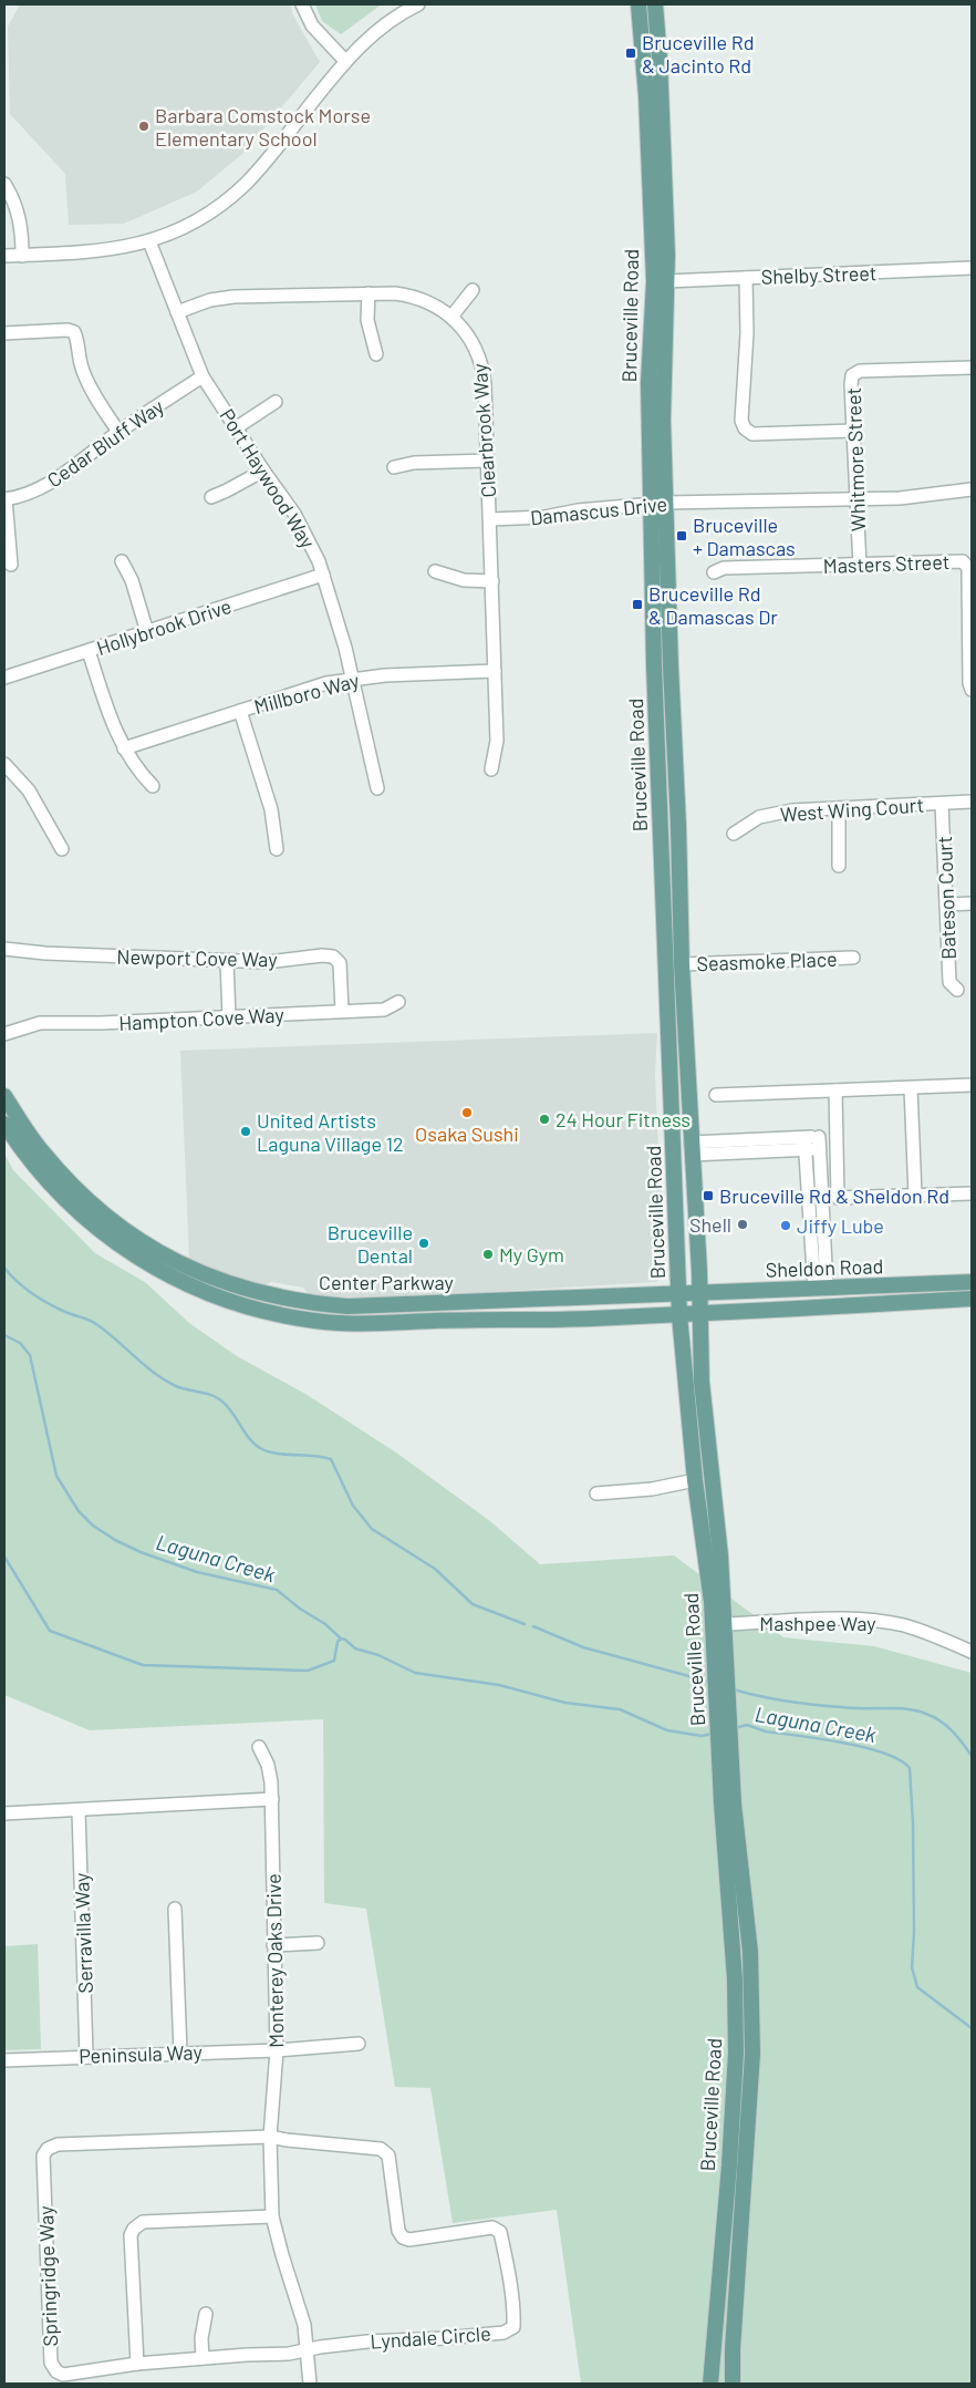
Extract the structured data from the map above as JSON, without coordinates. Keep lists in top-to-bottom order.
{
  "streets": {
    "main road": ["Bruceville Road", "Sheldon Road", "Center Parkway"],
    "street": [
      "Shelby Street",
      "Clearbrook Way",
      "Cedar Bluff Way",
      "Whitmore Street",
      "Port Haywood Way",
      "Damascus Drive",
      "Masters Street",
      "Hollybrook Drive",
      "Millboro Way",
      "West Wing Court",
      "Bateson Court",
      "Newport Cove Way",
      "Seasmoke Place",
      "Hampton Cove Way",
      "Mashpee Way",
      "Serravilla Way",
      "Monterey Oaks Drive",
      "Peninsula Way",
      "Springridge Way",
      "Lyndale Circle"
    ]
  },
  "crossings": [
    ["Shelby Street", "Bruceville Road"],
    ["Bruceville Road", "Damascus Drive"],
    ["Bruceville Road", "Seasmoke Place"],
    ["Bruceville Road", "Sheldon Road"],
    ["Bruceville Road", "Center Parkway"],
    ["Bruceville Road", "Mashpee Way"],
    ["Clearbrook Way", "Port Haywood Way"],
    ["Clearbrook Way", "Damascus Drive"],
    ["Clearbrook Way", "Millboro Way"],
    ["Cedar Bluff Way", "Port Haywood Way"],
    ["Whitmore Street", "Damascus Drive"],
    ["Whitmore Street", "Masters Street"],
    ["Port Haywood Way", "Hollybrook Drive"],
    ["Port Haywood Way", "Millboro Way"],
    ["West Wing Court", "Bateson Court"],
    ["Newport Cove Way", "Hampton Cove Way"],
    ["Sheldon Road", "Center Parkway"],
    ["Serravilla Way", "Peninsula Way"],
    ["Monterey Oaks Drive", "Peninsula Way"],
    ["Monterey Oaks Drive", "Springridge Way"],
    ["Monterey Oaks Drive", "Lyndale Circle"],
    ["Springridge Way", "Lyndale Circle"]
  ],
  "water": ["Laguna Creek"],
  "places": {
    "transit": [
      "Bruceville Rd & Jacinto Rd",
      "Bruceville + Damascas",
      "Bruceville Rd & Damascas Dr",
      "Bruceville Rd & Sheldon Rd"
    ],
    "other": [
      "Barbara Comstock Morse Elementary School",
      "Osaka Sushi",
      "24 Hour Fitness",
      "United Artists Laguna Village 12",
      "Shell",
      "Jiffy Lube",
      "Bruceville Dental",
      "My Gym"
    ]
  }
}
